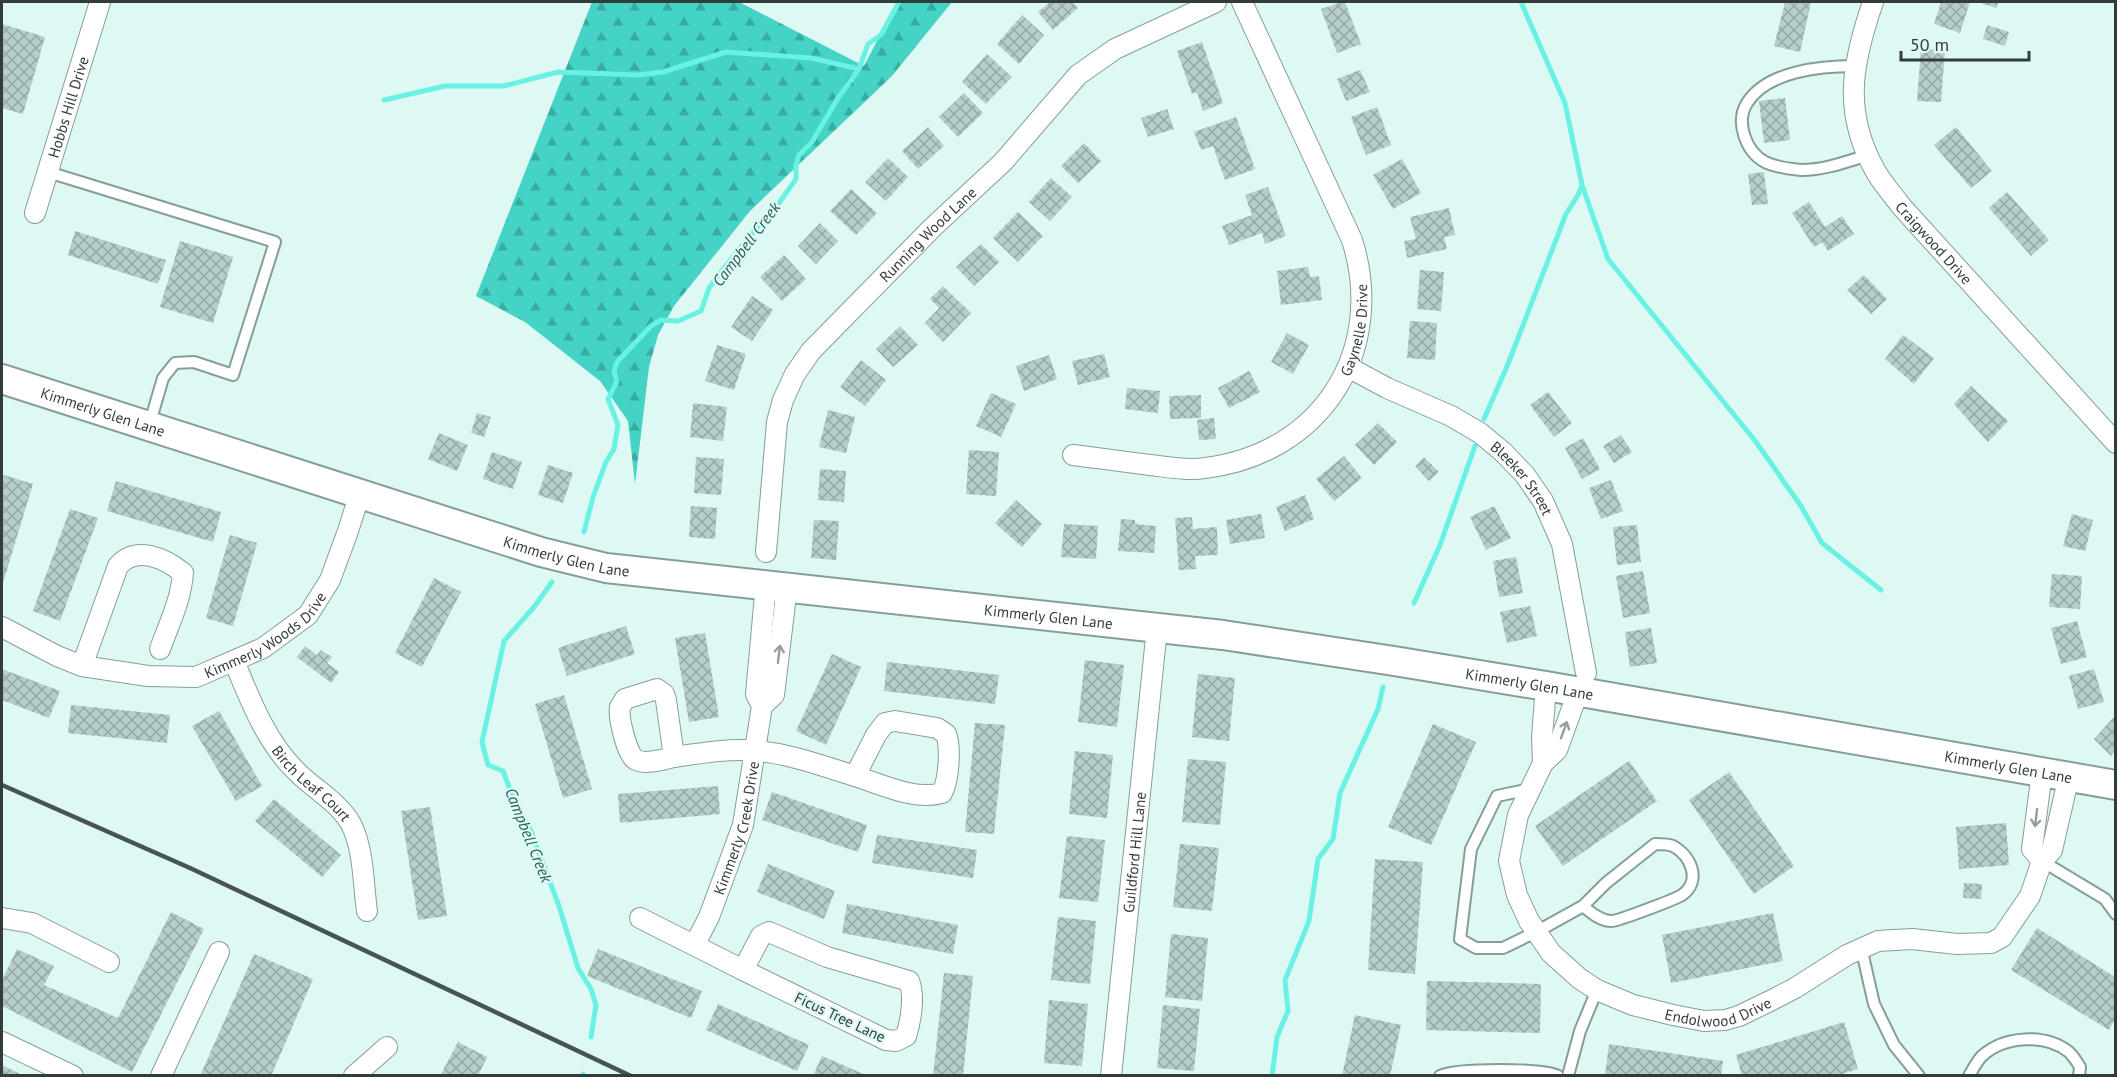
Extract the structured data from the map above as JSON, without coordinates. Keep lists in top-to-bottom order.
{
  "streets": {
    "street": [
      "Hobbs Hill Drive",
      "Running Wood Lane",
      "Craigwood Drive",
      "Gaynelle Drive",
      "Kimmerly Glen Lane",
      "Bleeker Street",
      "Kimmerly Woods Drive",
      "Birch Leaf Court",
      "Kimmerly Creek Drive",
      "Guildford Hill Lane",
      "Endolwood Drive",
      "Ficus Tree Lane"
    ]
  },
  "crossings": [
    ["Gaynelle Drive", "Bleeker Street"],
    ["Kimmerly Glen Lane", "Bleeker Street"],
    ["Kimmerly Glen Lane", "Kimmerly Woods Drive"],
    ["Kimmerly Glen Lane", "Kimmerly Creek Drive"],
    ["Kimmerly Glen Lane", "Guildford Hill Lane"],
    ["Kimmerly Glen Lane", "Endolwood Drive"],
    ["Bleeker Street", "Endolwood Drive"],
    ["Kimmerly Woods Drive", "Birch Leaf Court"],
    ["Kimmerly Creek Drive", "Ficus Tree Lane"]
  ],
  "water": ["Campbell Creek"],
  "scale_bar": "50 m"
}
